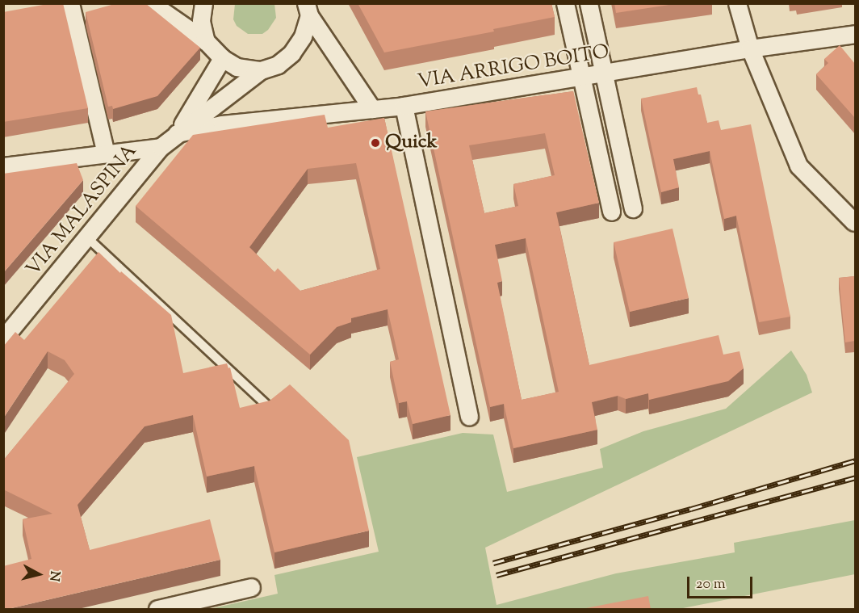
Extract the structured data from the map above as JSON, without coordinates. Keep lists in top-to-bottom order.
{
  "streets": {
    "street": ["VIA ARRIGO BOITO", "VIA MALASPINA"]
  },
  "crossings": [
    ["VIA ARRIGO BOITO", "VIA MALASPINA"]
  ],
  "places": ["Quick"],
  "scale_bar": "20 m",
  "north": "right"
}
